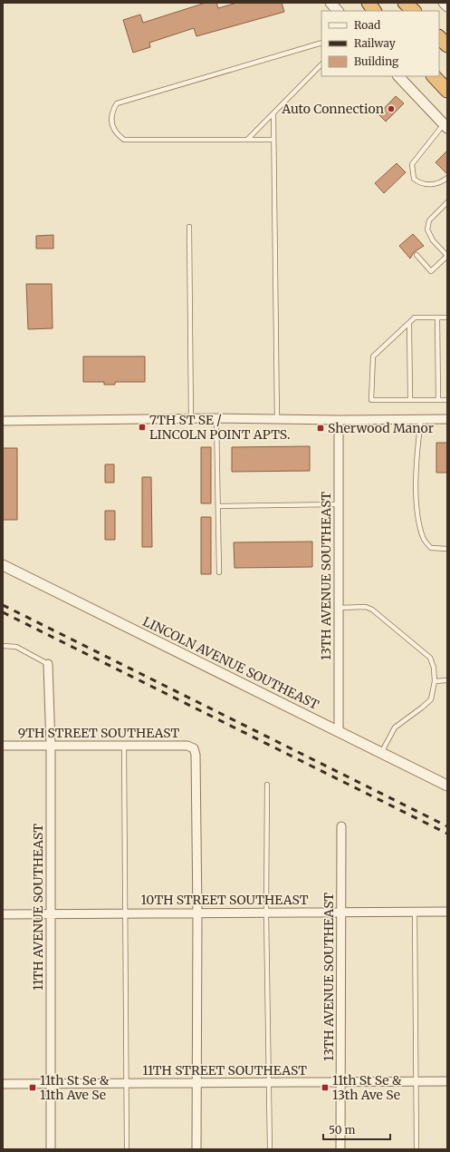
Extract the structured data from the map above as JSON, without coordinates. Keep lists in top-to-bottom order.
{
  "streets": {
    "street": [
      "13TH AVENUE SOUTHEAST",
      "LINCOLN AVENUE SOUTHEAST",
      "9TH STREET SOUTHEAST",
      "10TH STREET SOUTHEAST",
      "11TH AVENUE SOUTHEAST",
      "11TH STREET SOUTHEAST"
    ]
  },
  "crossings": [
    ["13TH AVENUE SOUTHEAST", "LINCOLN AVENUE SOUTHEAST"],
    ["13TH AVENUE SOUTHEAST", "10TH STREET SOUTHEAST"],
    ["13TH AVENUE SOUTHEAST", "11TH STREET SOUTHEAST"],
    ["9TH STREET SOUTHEAST", "10TH STREET SOUTHEAST"],
    ["9TH STREET SOUTHEAST", "11TH AVENUE SOUTHEAST"],
    ["10TH STREET SOUTHEAST", "11TH AVENUE SOUTHEAST"],
    ["11TH AVENUE SOUTHEAST", "11TH STREET SOUTHEAST"]
  ],
  "places": {
    "other": ["Auto Connection"],
    "transit": [
      "7TH ST SE / LINCOLN POINT APTS.",
      "Sherwood Manor",
      "11th St Se & 11th Ave Se",
      "11th St Se & 13th Ave Se"
    ]
  },
  "legend": ["Road", "Railway", "Building"],
  "scale_bar": "50 m"
}
